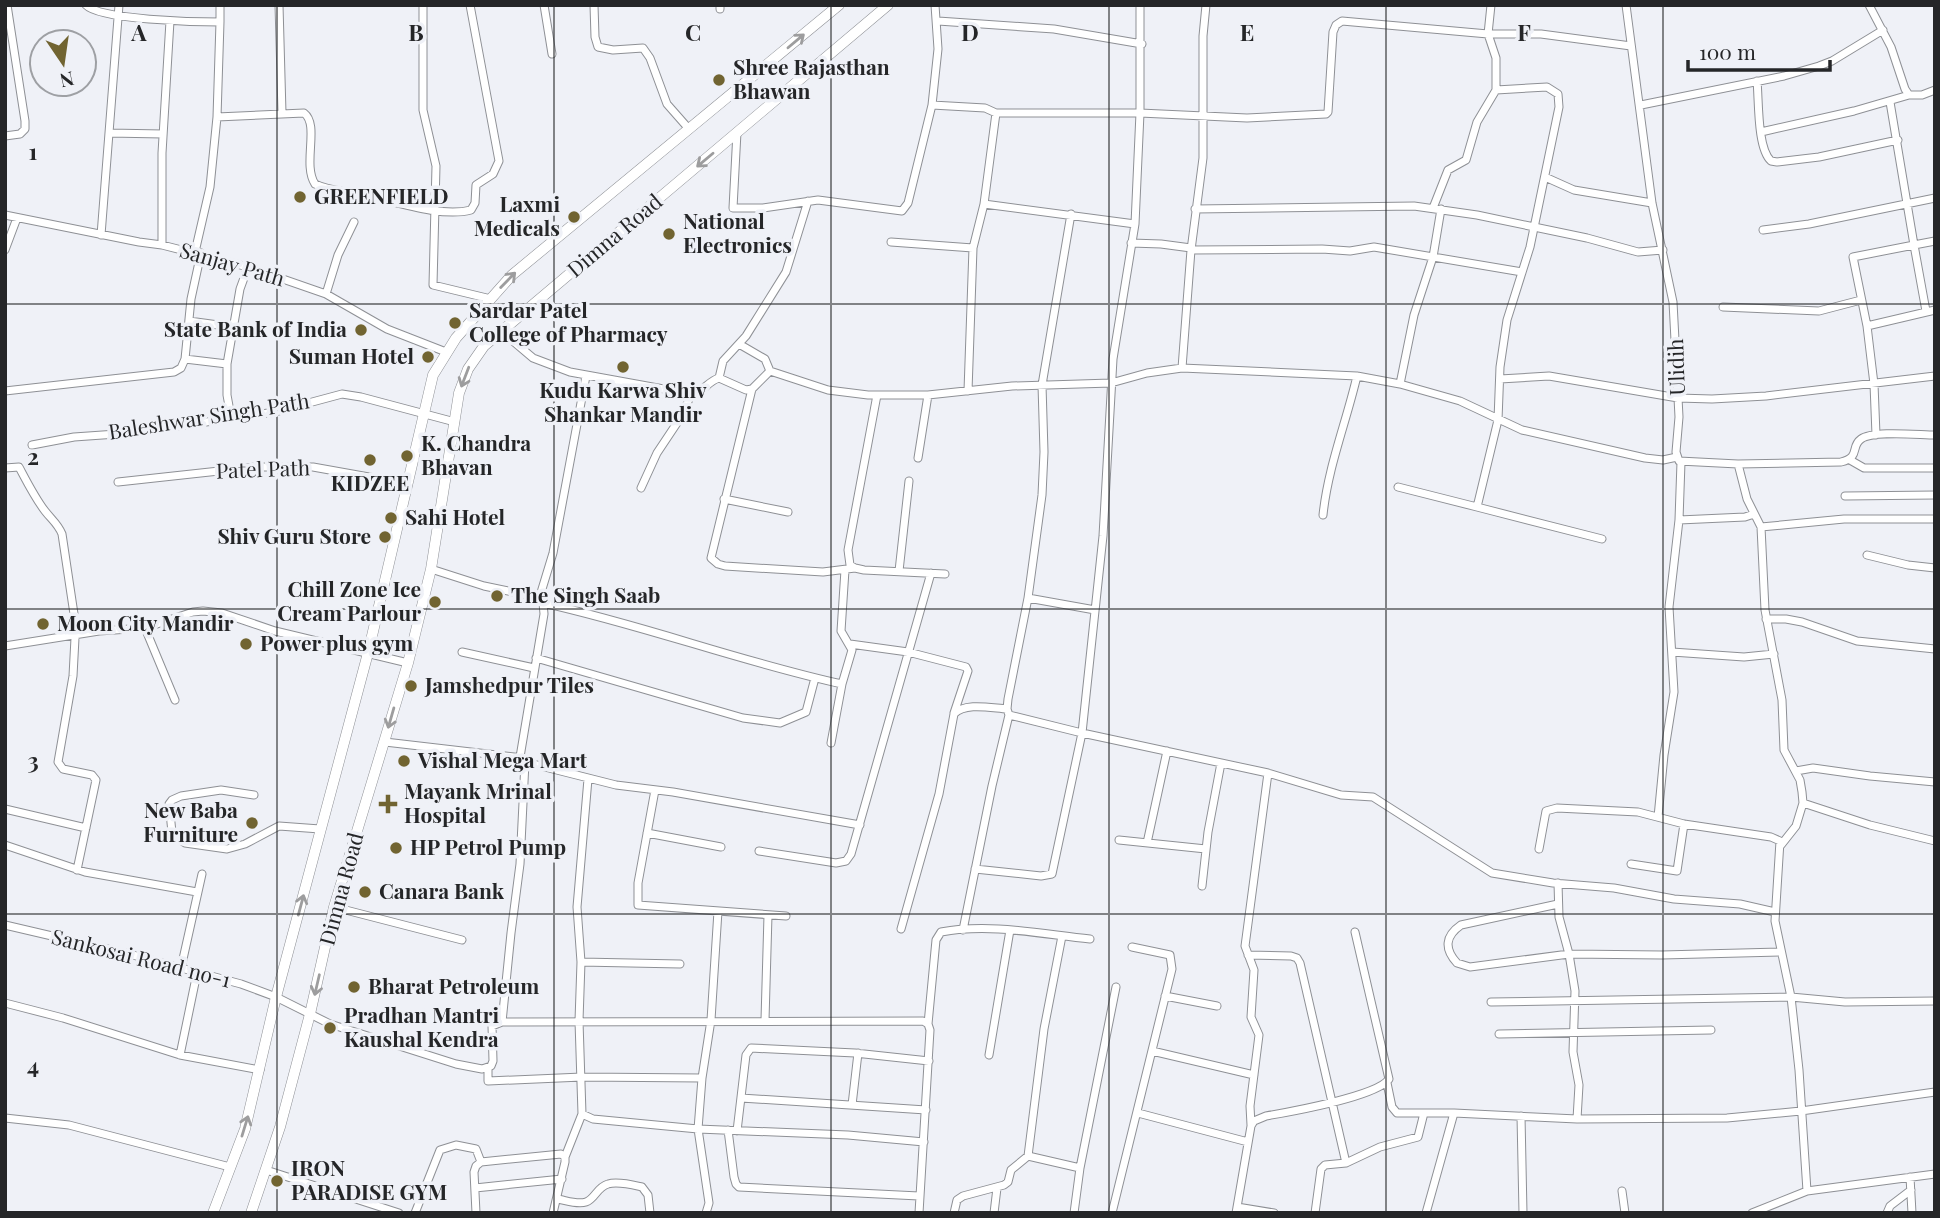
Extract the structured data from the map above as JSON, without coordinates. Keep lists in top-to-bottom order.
{
  "streets": {
    "street": [
      "Dimna Road",
      "Sanjay Path",
      "Ulidih",
      "Baleshwar Singh Path",
      "Patel Path",
      "Sankosai Road no-1"
    ]
  },
  "crossings": [
    ["Dimna Road", "Baleshwar Singh Path"],
    ["Dimna Road", "Sankosai Road no-1"]
  ],
  "places": {
    "other": [
      "Shree Rajasthan Bhawan",
      "GREENFIELD",
      "Laxmi Medicals",
      "National Electronics",
      "Sardar Patel College of Pharmacy",
      "State Bank of India",
      "Suman Hotel",
      "Kudu Karwa Shiv Shankar Mandir",
      "K. Chandra Bhavan",
      "KIDZEE",
      "Sahi Hotel",
      "Shiv Guru Store",
      "The Singh Saab",
      "Chill Zone Ice Cream Parlour",
      "Moon City Mandir",
      "Power plus gym",
      "Jamshedpur Tiles",
      "Vishal Mega Mart",
      "New Baba Furniture",
      "HP Petrol Pump",
      "Canara Bank",
      "Bharat Petroleum",
      "Pradhan Mantri Kaushal Kendra",
      "IRON PARADISE GYM"
    ],
    "health": ["Mayank Mrinal Hospital"]
  },
  "scale_bar": "100 m",
  "north": "bottom",
  "grid": {
    "columns": [
      "A",
      "B",
      "C",
      "D",
      "E",
      "F"
    ],
    "rows": [
      "1",
      "2",
      "3",
      "4"
    ]
  }
}
